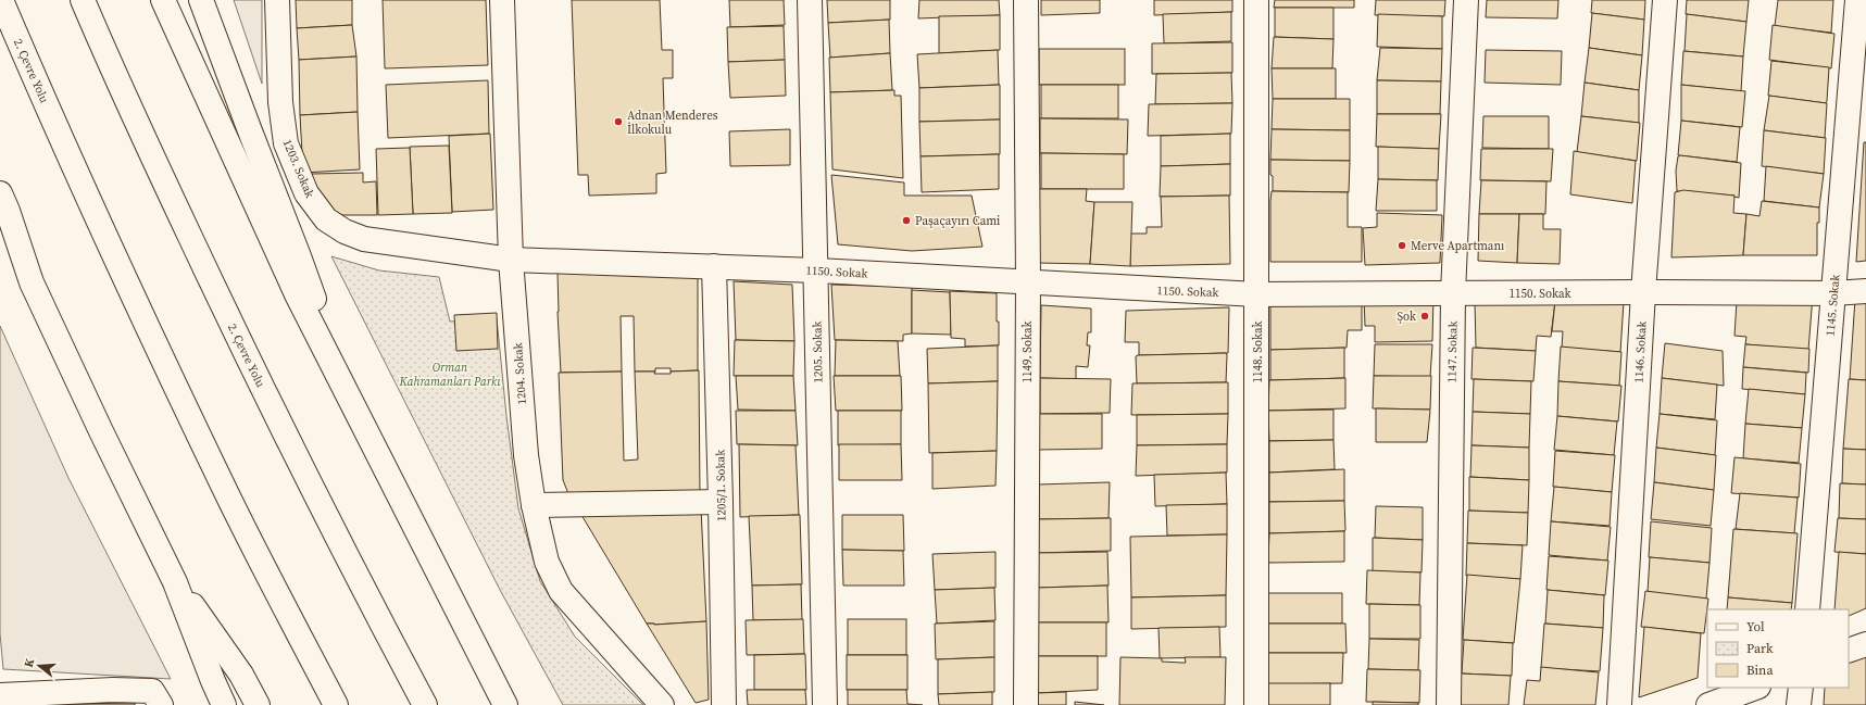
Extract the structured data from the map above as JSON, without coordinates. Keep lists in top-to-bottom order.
{
  "streets": {
    "main road": [
      "2. Çevre Yolu",
      "1203. Sokak",
      "1150. Sokak",
      "1145. Sokak",
      "1205. Sokak",
      "1149. Sokak",
      "1148. Sokak",
      "1147. Sokak",
      "1146. Sokak",
      "1204. Sokak",
      "1205/1. Sokak"
    ]
  },
  "crossings": [
    ["1203. Sokak", "1150. Sokak"],
    ["1203. Sokak", "1204. Sokak"],
    ["1150. Sokak", "1145. Sokak"],
    ["1150. Sokak", "1205. Sokak"],
    ["1150. Sokak", "1149. Sokak"],
    ["1150. Sokak", "1148. Sokak"],
    ["1150. Sokak", "1147. Sokak"],
    ["1150. Sokak", "1146. Sokak"],
    ["1150. Sokak", "1204. Sokak"],
    ["1150. Sokak", "1205/1. Sokak"]
  ],
  "parks": ["Orman Kahramanları Parkı"],
  "places": [
    "Adnan Menderes İlkokulu",
    "Paşaçayırı Cami",
    "Merve Apartmanı",
    "Şok"
  ],
  "legend": ["Yol", "Park", "Bina"],
  "north": "left"
}
